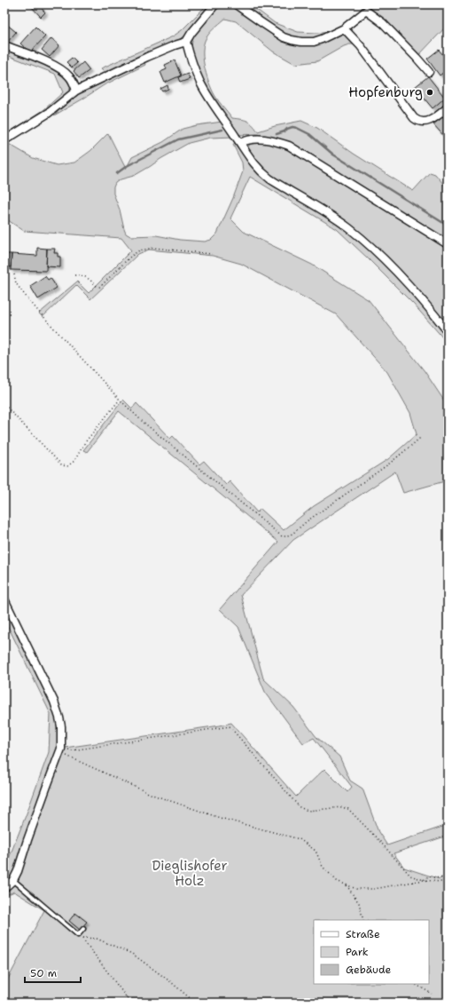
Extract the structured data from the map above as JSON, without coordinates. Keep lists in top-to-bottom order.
{
  "parks": ["Dieglishofer Holz"],
  "places": ["Hopfenburg"],
  "legend": ["Straße", "Park", "Gebäude"],
  "scale_bar": "50 m"
}
